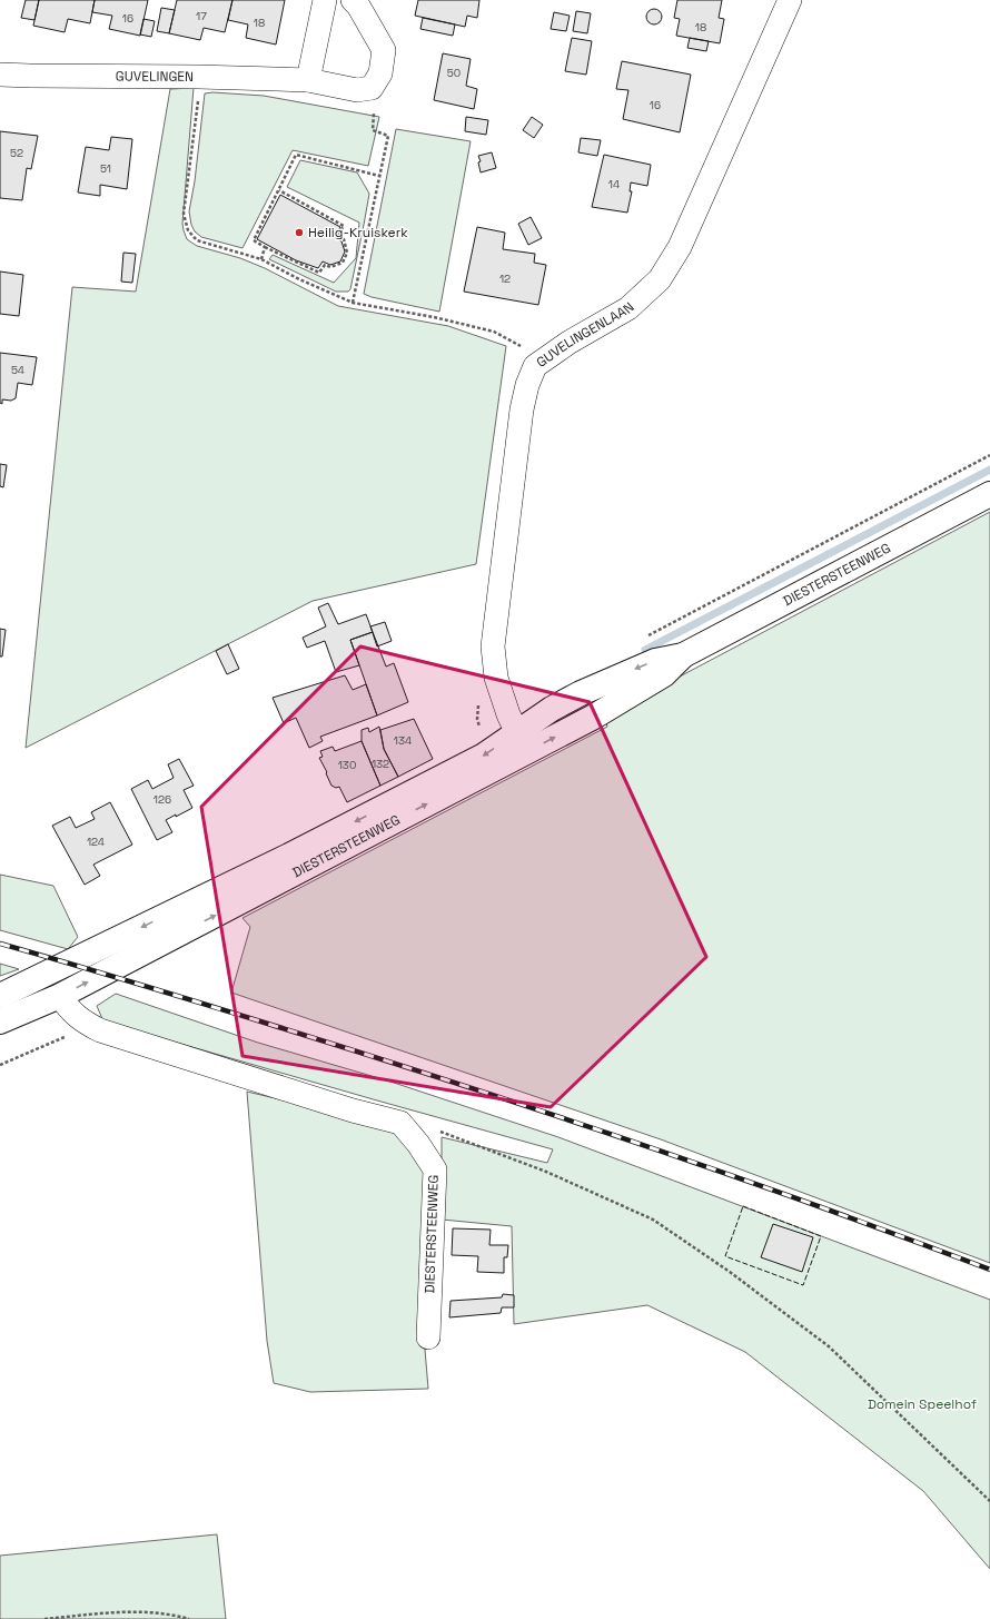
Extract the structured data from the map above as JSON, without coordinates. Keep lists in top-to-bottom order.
{
  "streets": {
    "main road": ["DIESTERSTEENWEG"],
    "street": ["GUVELINGEN", "GUVELINGENLAAN"]
  },
  "crossings": [
    ["GUVELINGENLAAN", "DIESTERSTEENWEG"]
  ],
  "parks": ["Domein Speelhof"],
  "places": ["Heilig-Kruiskerk"],
  "house_numbers": [
    "17",
    "16",
    "18",
    "18",
    "50",
    "16",
    "52",
    "51",
    "14",
    "12",
    "54",
    "134",
    "132",
    "130",
    "126",
    "124"
  ]
}
